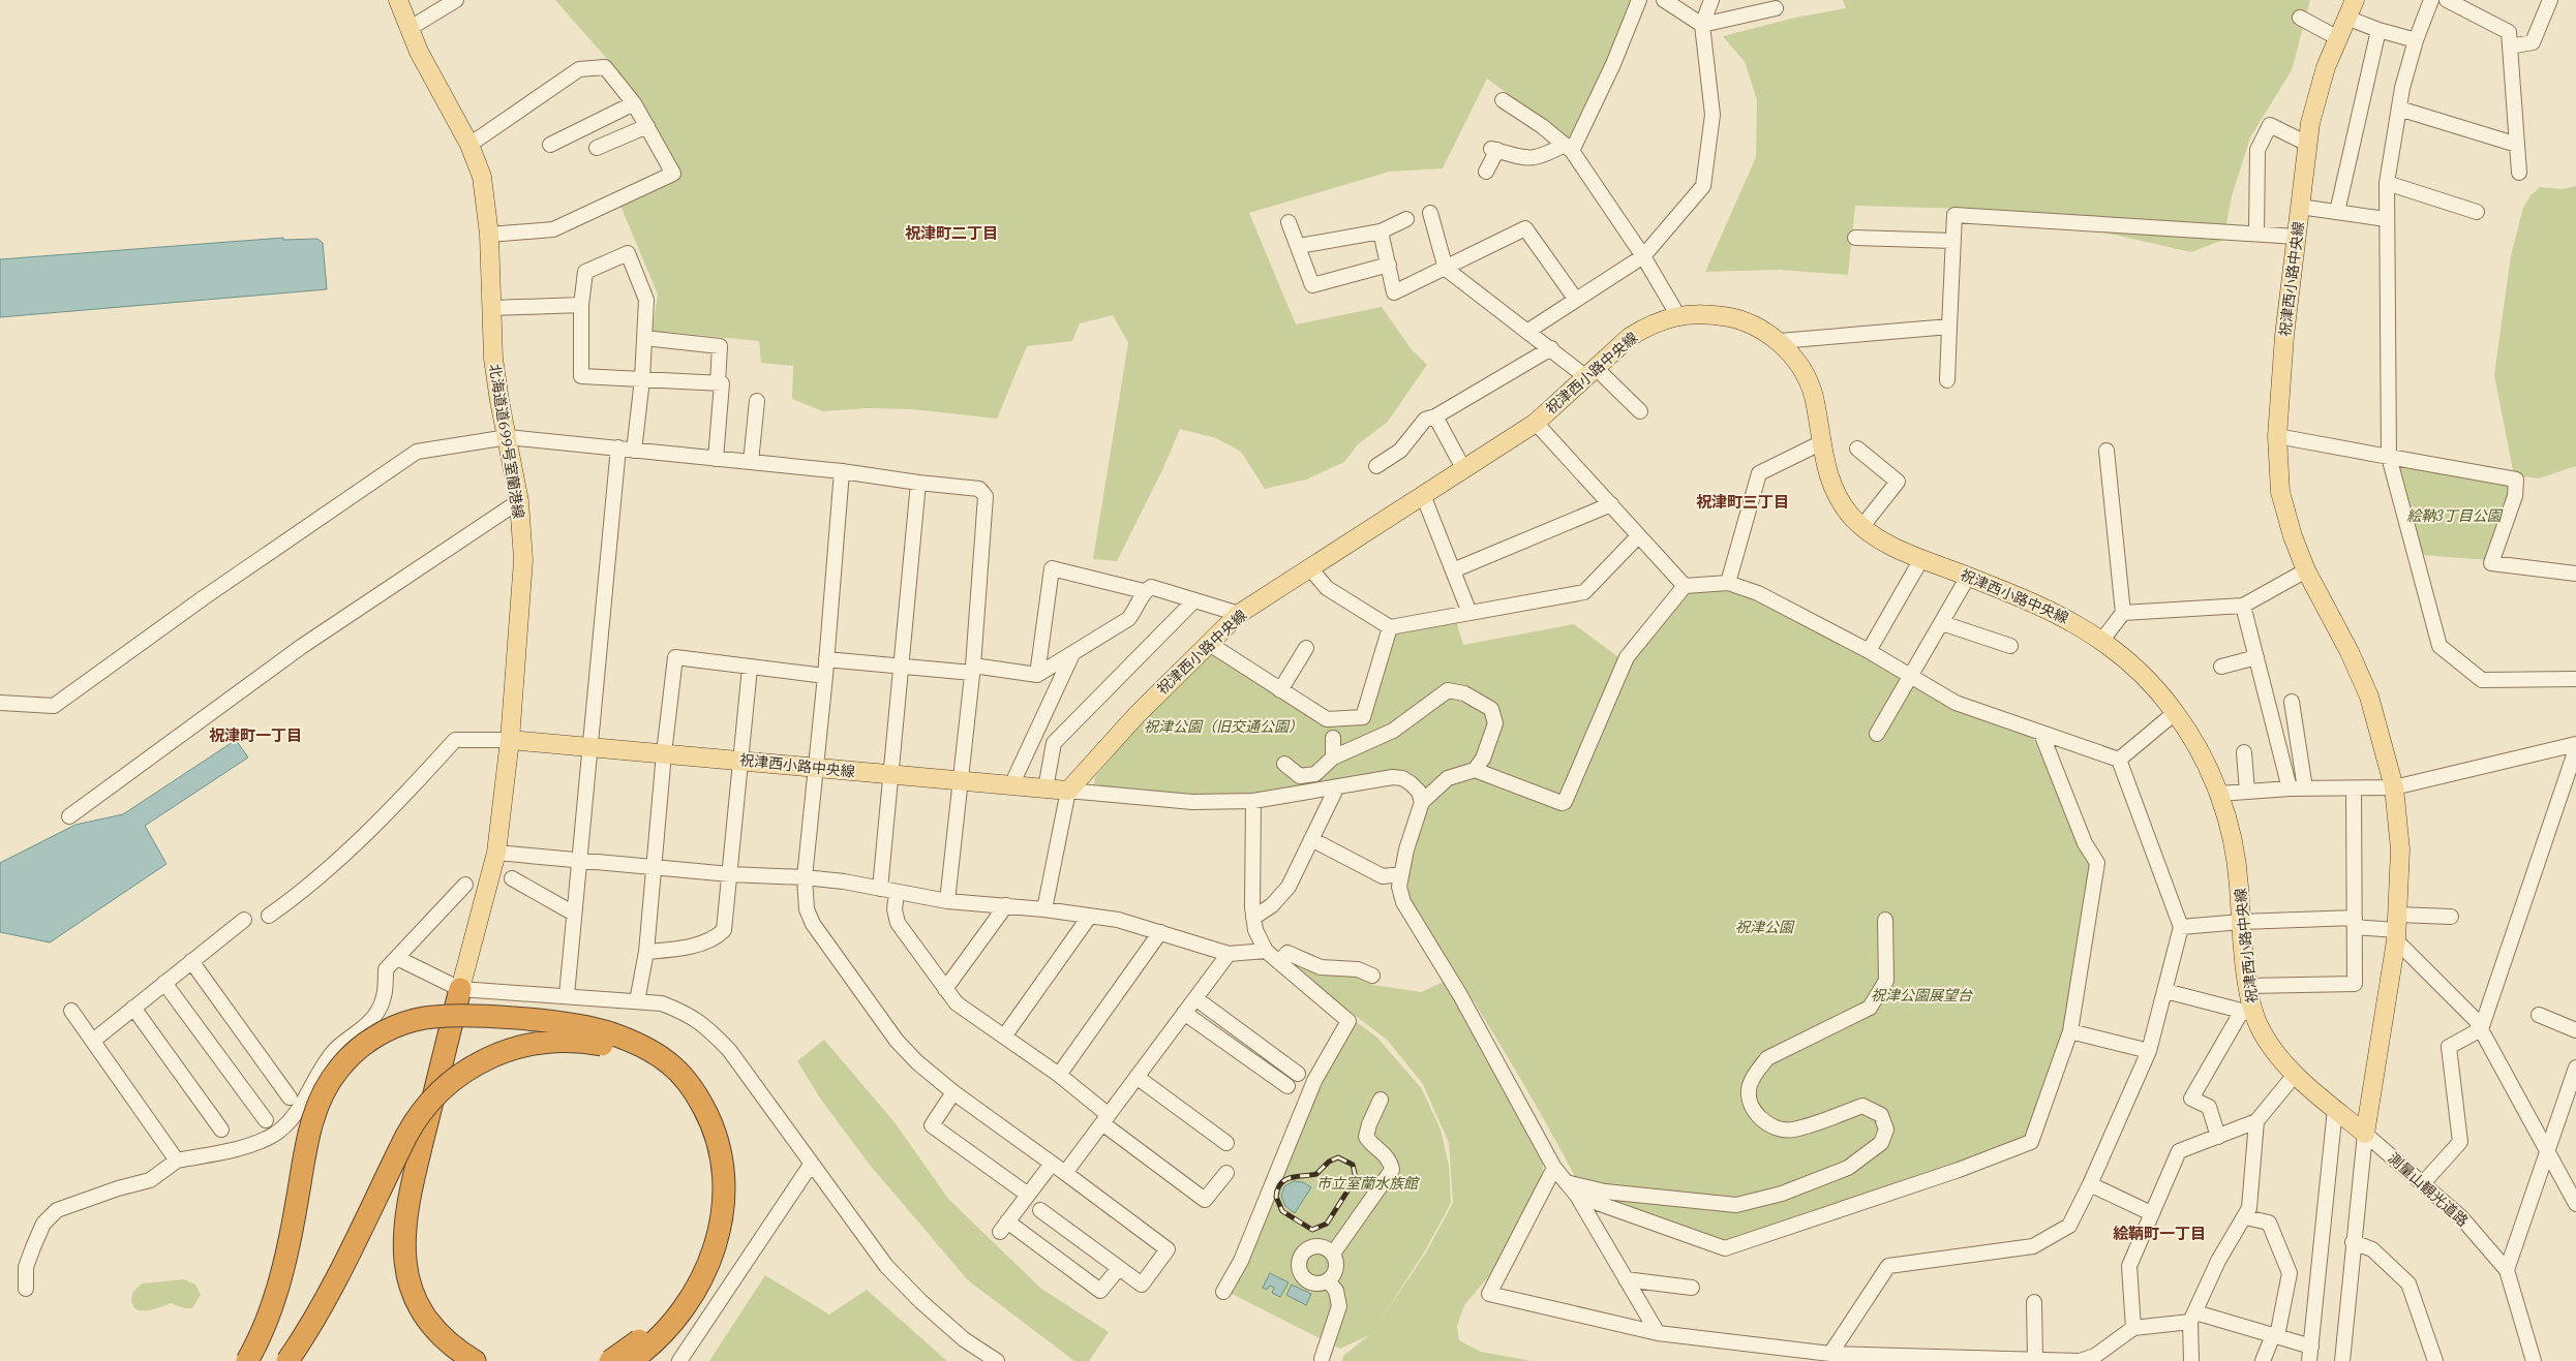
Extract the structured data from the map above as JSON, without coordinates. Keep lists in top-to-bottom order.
{
  "streets": {
    "main road": ["祝津西小路中央線", "北海道道699号室蘭港線"],
    "street": ["測量山観光道路"]
  },
  "crossings": [
    ["祝津西小路中央線", "北海道道699号室蘭港線"],
    ["祝津西小路中央線", "測量山観光道路"]
  ],
  "districts": [
    "祝津町二丁目",
    "祝津町三丁目",
    "祝津町一丁目",
    "絵鞆町一丁目"
  ],
  "parks": [
    "絵靹3丁目公園",
    "祝津公園（旧交通公園）",
    "祝津公園",
    "祝津公園展望台",
    "市立室蘭水族館"
  ]
}
